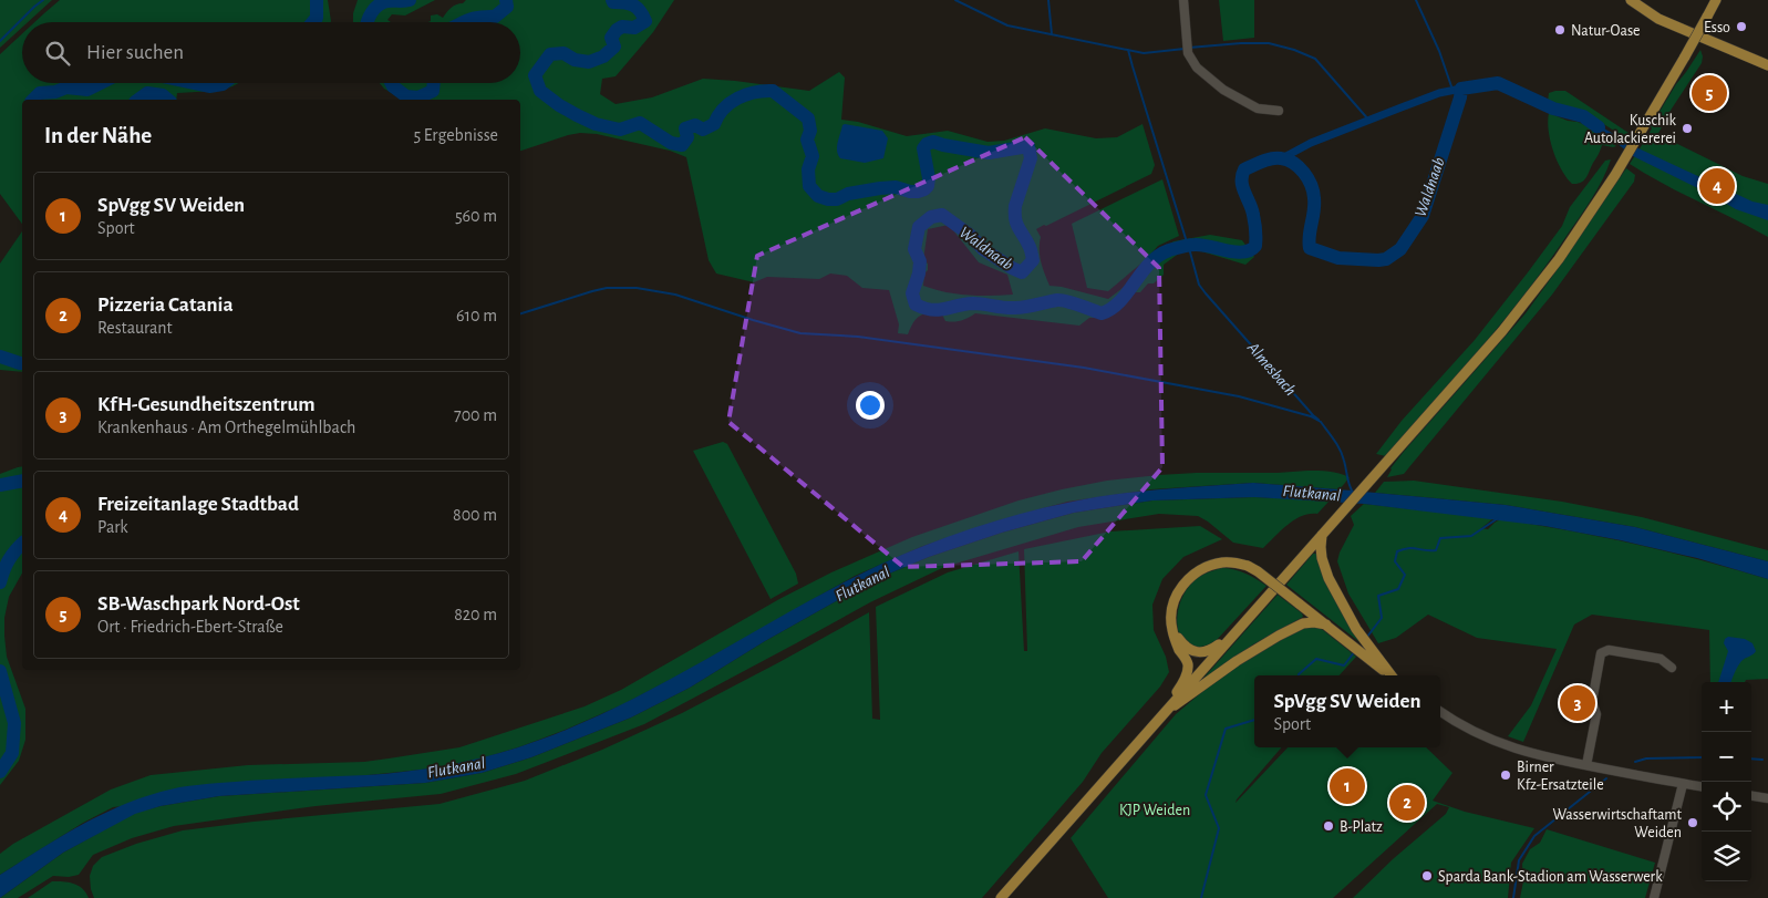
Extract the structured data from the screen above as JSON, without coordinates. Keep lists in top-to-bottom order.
{
  "water": ["Waldnaab", "Almesbach", "Flutkanal"],
  "parks": ["KJP Weiden"],
  "places": [
    "Esso",
    "Natur-Oase",
    "Kuschik Autolackiererei",
    "Birner Kfz-Ersatzteile",
    "Wasserwirtschaftamt Weiden",
    "B-Platz",
    "Sparda Bank-Stadion am Wasserwerk"
  ],
  "page": {
    "search": "Hier suchen",
    "pins": [
      "5",
      "4",
      "3",
      "1",
      "2"
    ],
    "heading": ["In der Nähe", "5 Ergebnisse"],
    "list": [
      {
        "mark": "1",
        "name": "SpVgg SV Weiden",
        "note": "Sport",
        "value": "560 m"
      },
      {
        "mark": "2",
        "name": "Pizzeria Catania",
        "note": "Restaurant",
        "value": "610 m"
      },
      {
        "mark": "3",
        "name": "KfH-Gesundheitszentrum",
        "note": "Krankenhaus · Am Orthegelmühlbach",
        "value": "700 m"
      },
      {
        "mark": "4",
        "name": "Freizeitanlage Stadtbad",
        "note": "Park",
        "value": "800 m"
      },
      {
        "mark": "5",
        "name": "SB-Waschpark Nord-Ost",
        "note": "Ort · Friedrich-Ebert-Straße",
        "value": "820 m"
      }
    ],
    "popup": ["SpVgg SV Weiden", "Sport"],
    "map_buttons": ["+", "−"]
  }
}
